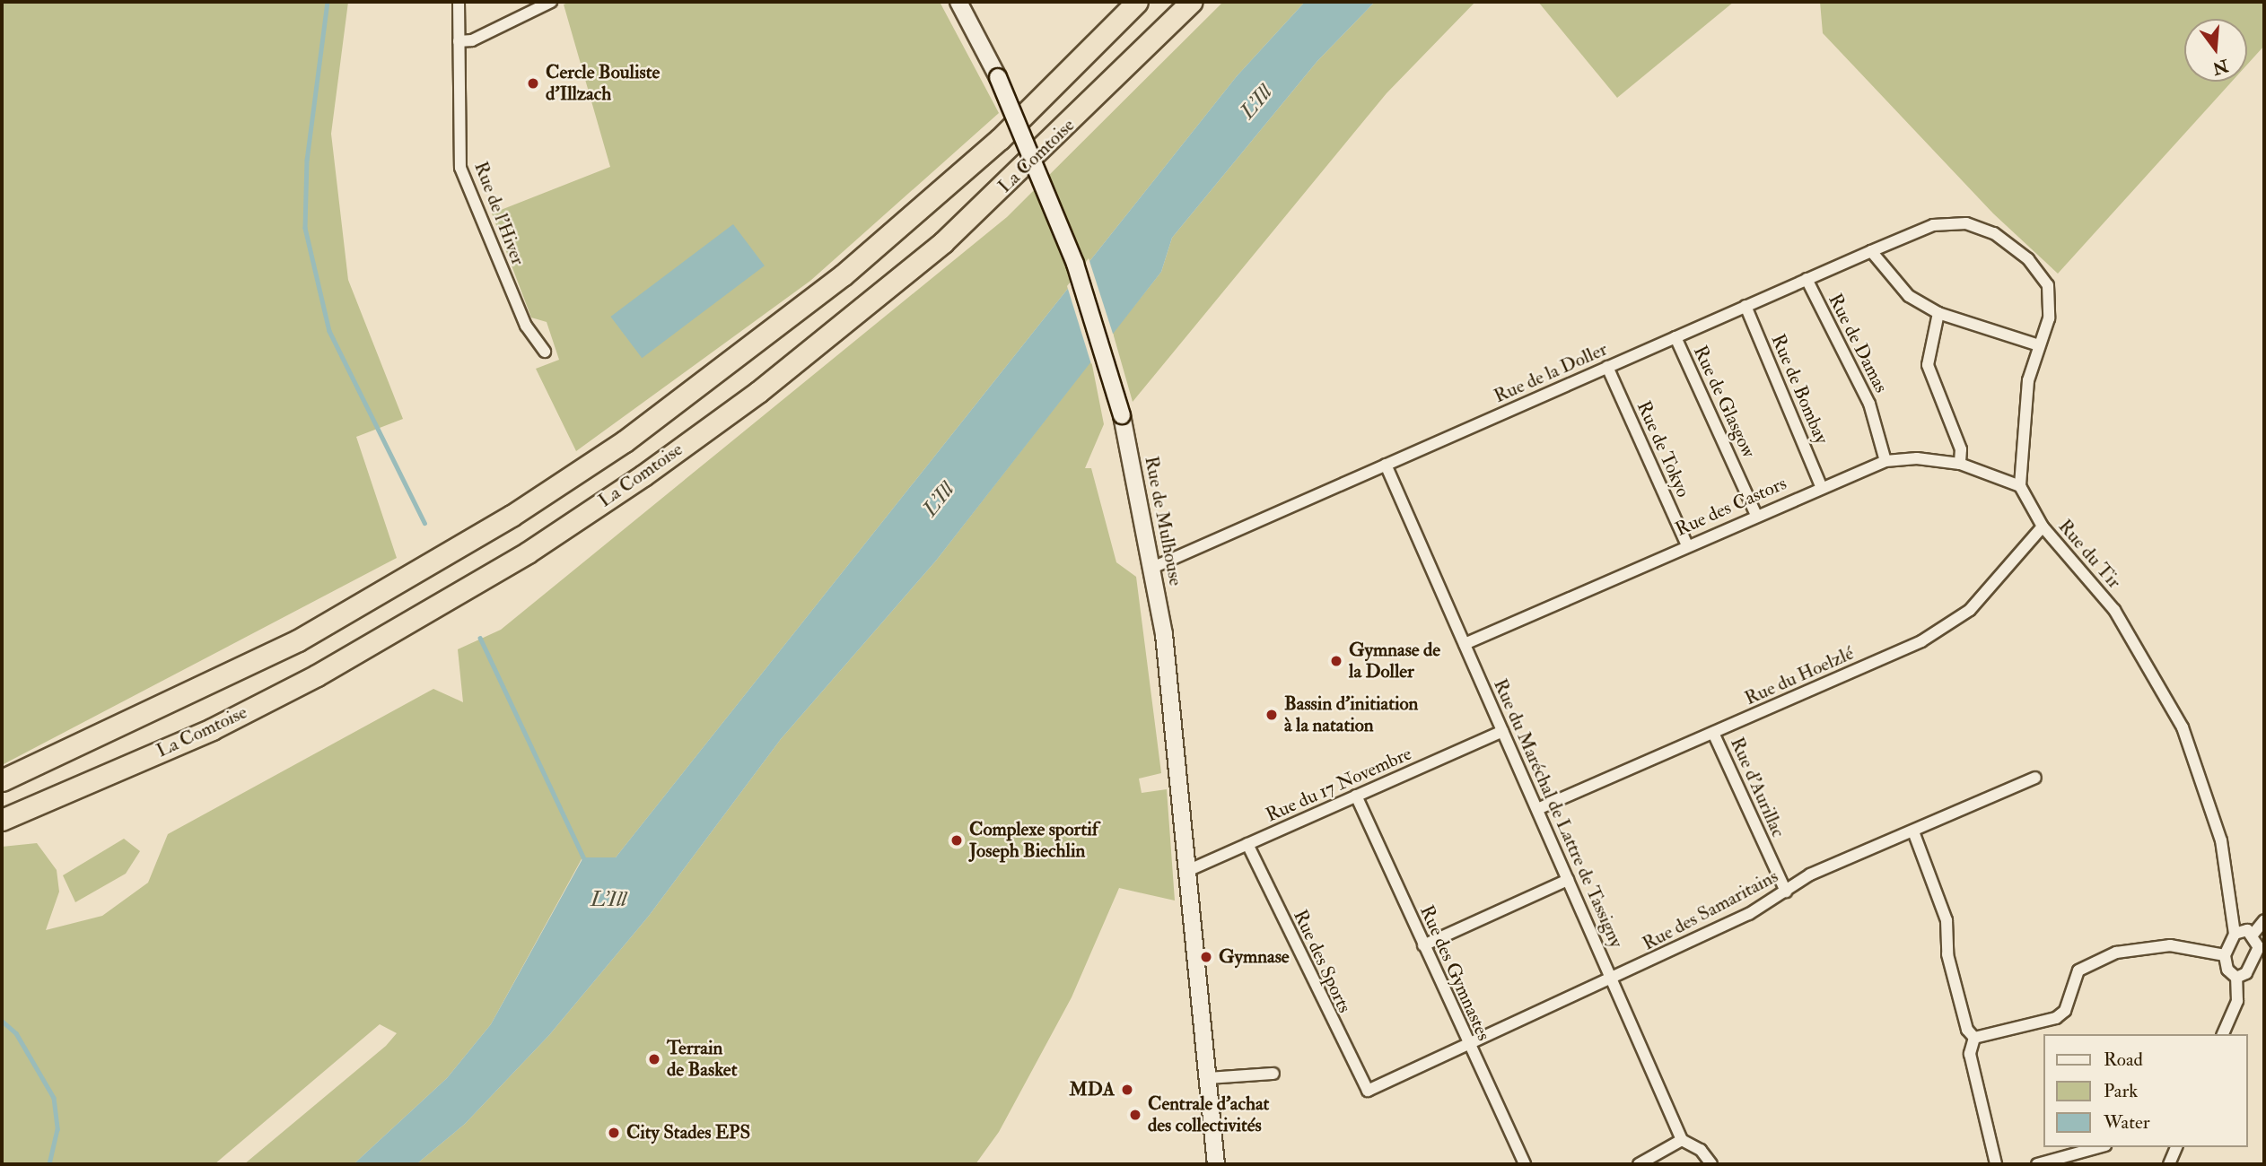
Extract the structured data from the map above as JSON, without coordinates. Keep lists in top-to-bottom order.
{
  "streets": {
    "highway": ["La Comtoise"],
    "main road": ["Rue de Mulhouse"],
    "street": [
      "Rue de l'Hiver",
      "Rue de Damas",
      "Rue de la Doller",
      "Rue de Bombay",
      "Rue de Glasgow",
      "Rue de Tokyo",
      "Rue des Castors",
      "Rue du Tir",
      "Rue du Hoelzlé",
      "Rue du 17 Novembre",
      "Rue d'Aurillac",
      "Rue du Maréchal de Lattre de Tassigny",
      "Rue des Samaritains",
      "Rue des Sports",
      "Rue des Gymnastes"
    ]
  },
  "crossings": [
    ["Rue de Damas", "Rue de la Doller"],
    ["Rue de Damas", "Rue des Castors"],
    ["Rue de la Doller", "Rue de Bombay"],
    ["Rue de la Doller", "Rue de Glasgow"],
    ["Rue de la Doller", "Rue de Tokyo"],
    ["Rue de la Doller", "Rue de Mulhouse"],
    ["Rue de la Doller", "Rue du Maréchal de Lattre de Tassigny"],
    ["Rue de Bombay", "Rue des Castors"],
    ["Rue de Glasgow", "Rue des Castors"],
    ["Rue de Tokyo", "Rue des Castors"],
    ["Rue des Castors", "Rue du Tir"],
    ["Rue des Castors", "Rue du Maréchal de Lattre de Tassigny"],
    ["Rue de Mulhouse", "Rue du 17 Novembre"],
    ["Rue du Tir", "Rue du Hoelzlé"],
    ["Rue du Hoelzlé", "Rue d'Aurillac"],
    ["Rue du Hoelzlé", "Rue du Maréchal de Lattre de Tassigny"],
    ["Rue du 17 Novembre", "Rue du Maréchal de Lattre de Tassigny"],
    ["Rue du 17 Novembre", "Rue des Sports"],
    ["Rue du 17 Novembre", "Rue des Gymnastes"],
    ["Rue d'Aurillac", "Rue des Samaritains"],
    ["Rue du Maréchal de Lattre de Tassigny", "Rue des Samaritains"],
    ["Rue des Samaritains", "Rue des Sports"],
    ["Rue des Samaritains", "Rue des Gymnastes"]
  ],
  "water": ["L'Ill"],
  "places": [
    "Cercle Bouliste d'Illzach",
    "Gymnase de la Doller",
    "Bassin d'initiation à la natation",
    "Complexe sportif Joseph Biechlin",
    "Gymnase",
    "Terrain de Basket",
    "MDA",
    "Centrale d'achat des collectivités",
    "City Stades EPS"
  ],
  "legend": ["Road", "Park", "Water"],
  "north": "bottom"
}
